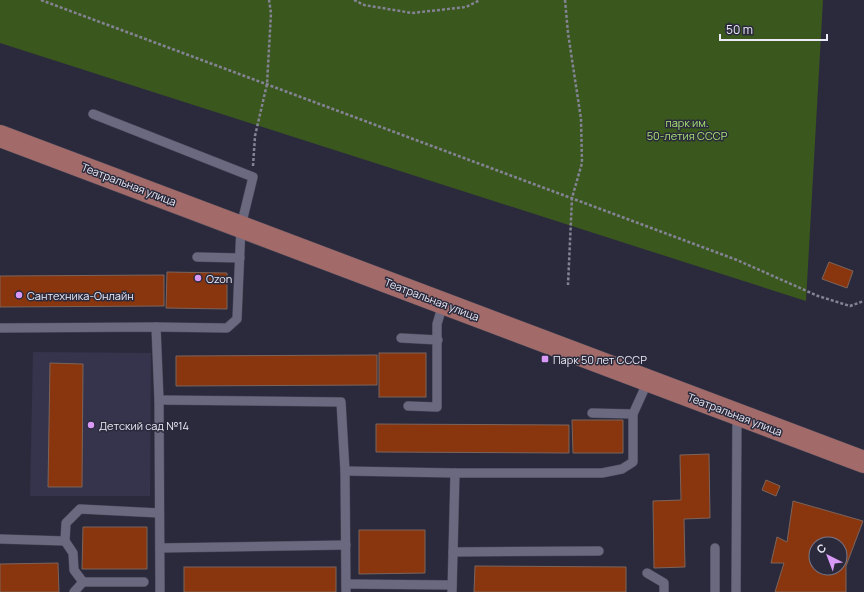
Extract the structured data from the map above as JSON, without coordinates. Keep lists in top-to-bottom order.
{
  "streets": {
    "main road": ["Театральная улица"]
  },
  "parks": ["парк им. 50-летия СССР"],
  "places": {
    "other": ["Ozon", "Сантехника-Онлайн", "Детский сад №14"],
    "transit": ["Парк 50 лет СССР"]
  },
  "scale_bar": "50 m",
  "north": "top left"
}
